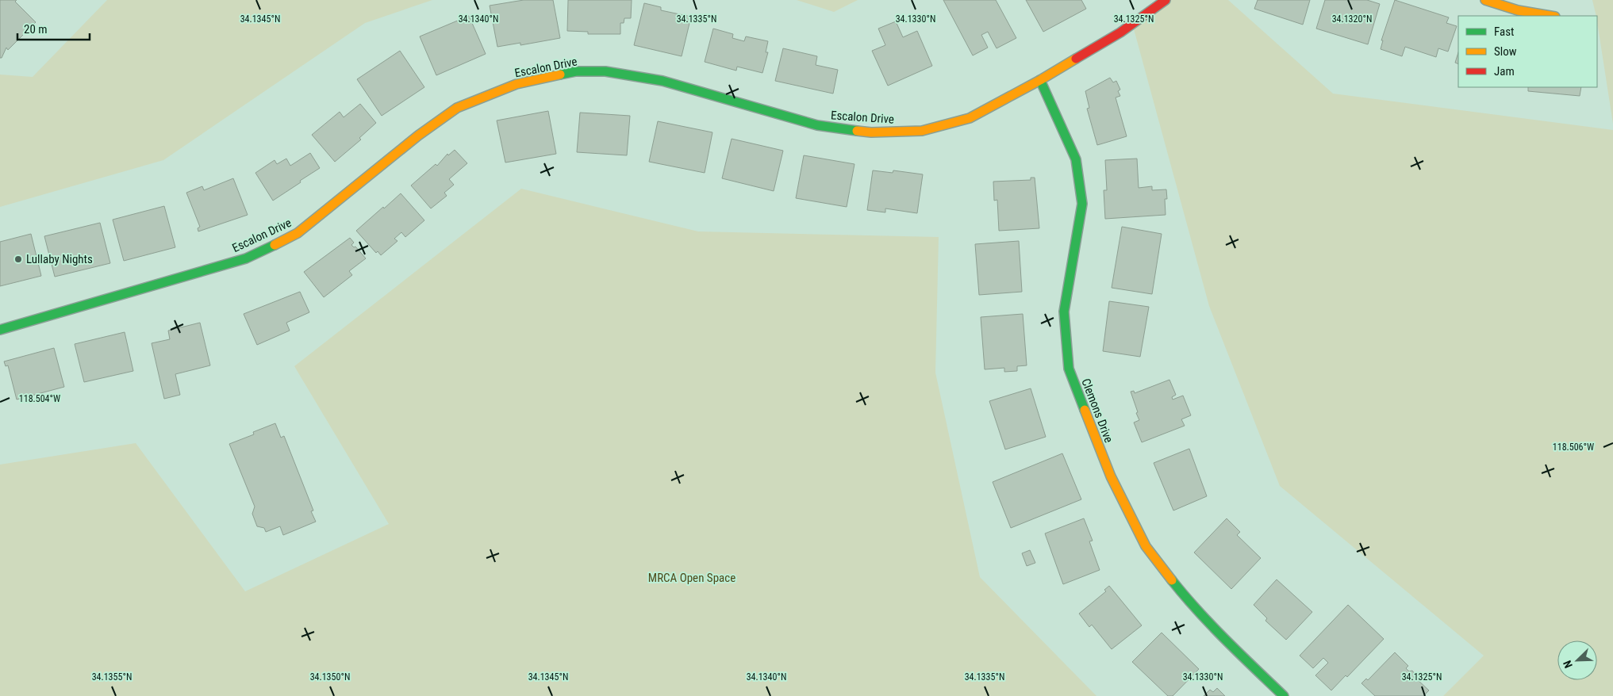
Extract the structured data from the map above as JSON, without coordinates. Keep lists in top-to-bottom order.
{
  "streets": {
    "street": ["Escalon Drive", "Clemons Drive"]
  },
  "crossings": [
    ["Escalon Drive", "Clemons Drive"]
  ],
  "parks": ["MRCA Open Space"],
  "places": ["Lullaby Nights"],
  "legend": ["Fast", "Slow", "Jam"],
  "scale_bar": "20 m",
  "north": "bottom left",
  "coordinates": [
    "34.1345°N",
    "34.1340°N",
    "34.1335°N",
    "34.1330°N",
    "34.1325°N",
    "34.1320°N",
    "118.504°W",
    "118.506°W",
    "34.1355°N",
    "34.1350°N"
  ]
}
